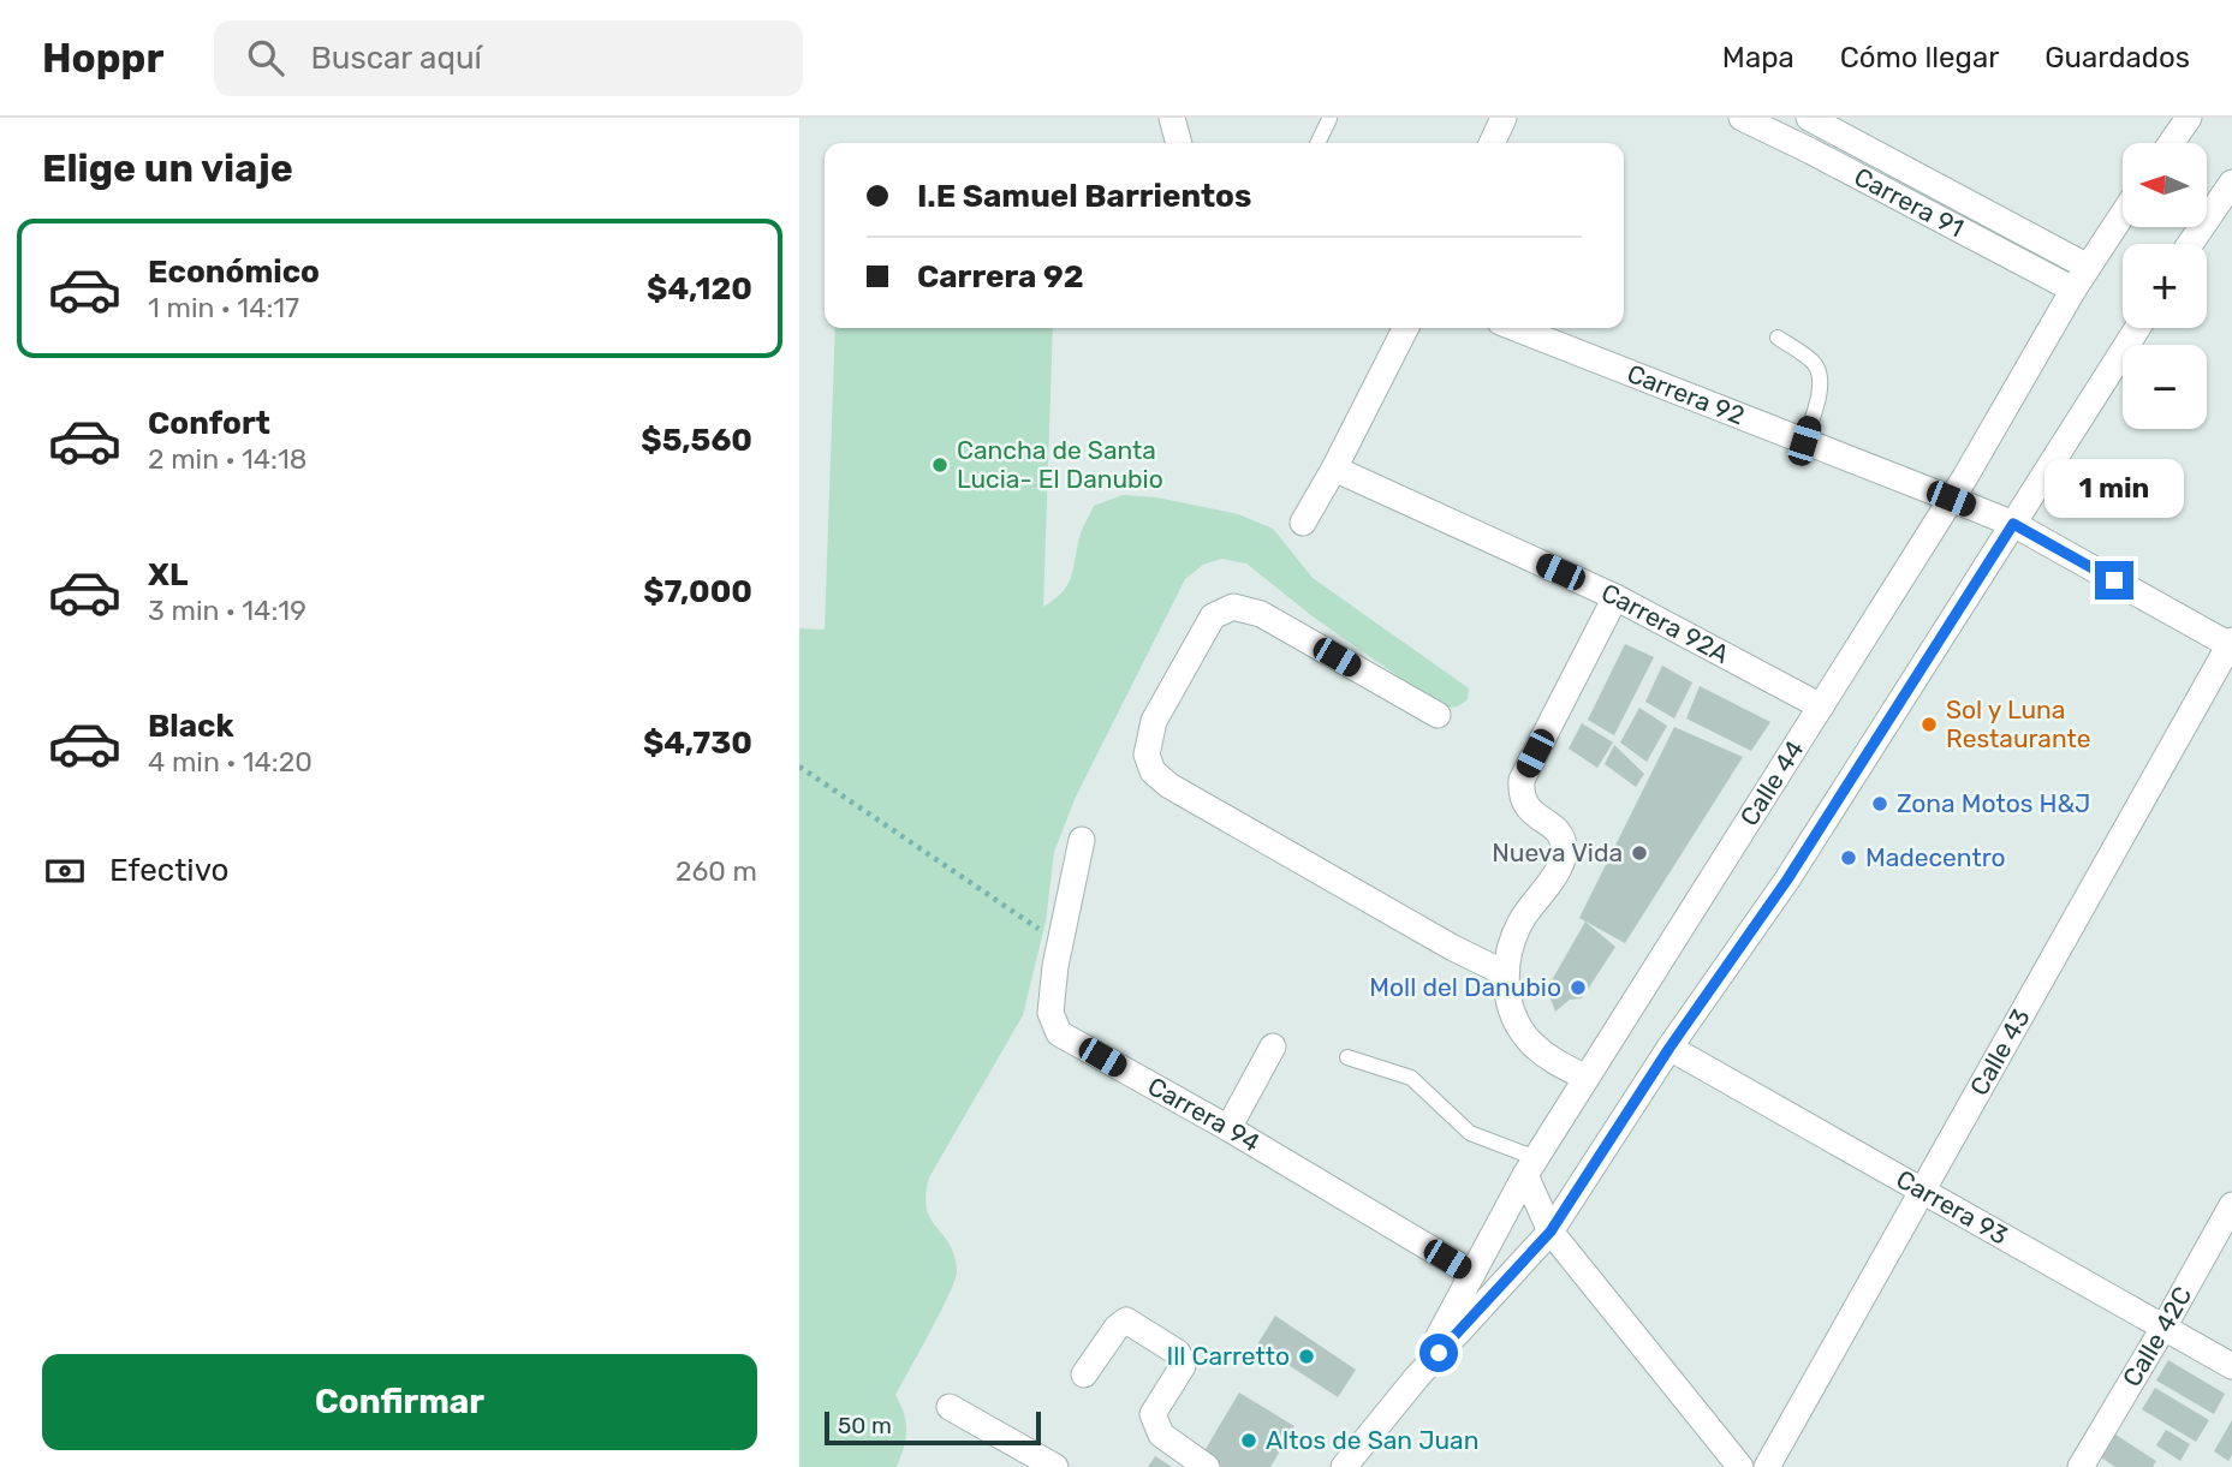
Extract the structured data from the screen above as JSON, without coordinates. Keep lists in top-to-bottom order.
{
  "streets": {
    "street": [
      "Carrera 91",
      "Carrera 92",
      "Carrera 92A",
      "Calle 44",
      "Calle 43",
      "Carrera 94",
      "Carrera 93",
      "Calle 42C"
    ]
  },
  "crossings": [
    ["Carrera 91", "Calle 44"],
    ["Carrera 92", "Calle 44"],
    ["Carrera 92", "Calle 43"],
    ["Carrera 92A", "Calle 44"],
    ["Calle 44", "Carrera 94"],
    ["Calle 44", "Carrera 93"],
    ["Calle 43", "Carrera 93"],
    ["Carrera 93", "Calle 42C"]
  ],
  "places": [
    "Cancha de Santa Lucia- El Danubio",
    "Sol y Luna Restaurante",
    "Zona Motos H&J",
    "Nueva Vida",
    "Madecentro",
    "Moll del Danubio",
    "Ill Carretto",
    "Altos de San Juan"
  ],
  "scale_bar": "50 m",
  "north": "left",
  "page": {
    "header": "Hoppr",
    "search": "Buscar aquí",
    "nav": ["Mapa", "Cómo llegar", "Guardados"],
    "heading": "Elige un viaje",
    "map_buttons": ["+", "−"],
    "banner": ["I.E Samuel Barrientos", "Carrera 92"],
    "list": [
      {
        "name": "Económico",
        "note": "1 min · 14:17",
        "value": "$4,120"
      },
      {
        "name": "Confort",
        "note": "2 min · 14:18",
        "value": "$5,560"
      },
      {
        "name": "XL",
        "note": "3 min · 14:19",
        "value": "$7,000"
      },
      {
        "name": "Black",
        "note": "4 min · 14:20",
        "value": "$4,730"
      }
    ],
    "bubble": "1 min",
    "pay": ["Efectivo", "260 m"],
    "buttons": "Confirmar",
    "scale": "50 m"
  }
}
